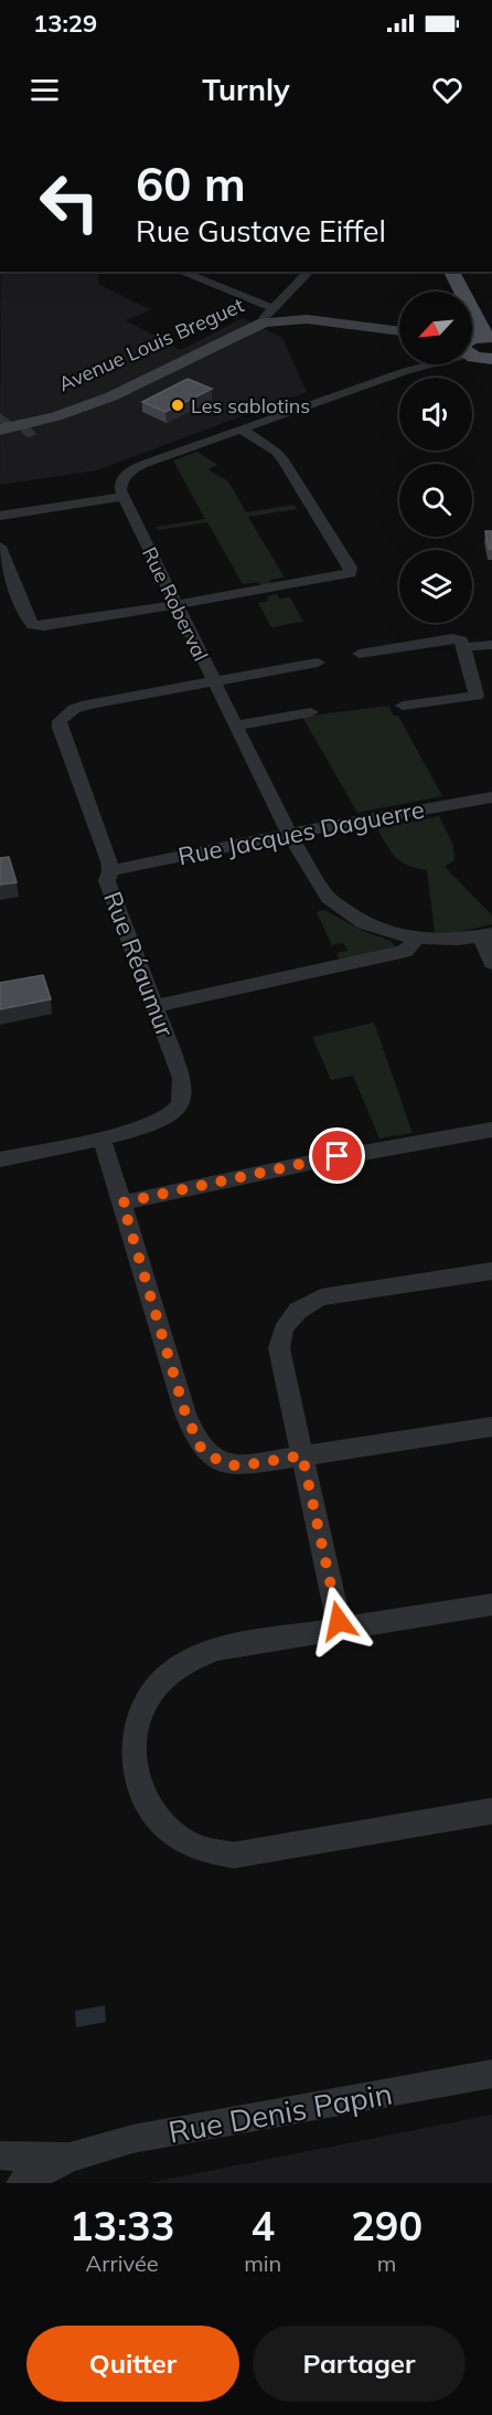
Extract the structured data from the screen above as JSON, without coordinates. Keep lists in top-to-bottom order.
{
  "streets": {
    "street": [
      "Avenue Louis Breguet",
      "Rue Roberval",
      "Rue Jacques Daguerre",
      "Rue Réaumur",
      "Rue Denis Papin"
    ]
  },
  "crossings": [
    ["Rue Roberval", "Rue Jacques Daguerre"],
    ["Rue Roberval", "Rue Réaumur"],
    ["Rue Jacques Daguerre", "Rue Réaumur"]
  ],
  "places": ["Les sablotins"],
  "north": "bottom left",
  "page": {
    "status": "13:29",
    "header": "Turnly",
    "turn": ["60 m", "Rue Gustave Eiffel"],
    "eta": [
      "13:33",
      "Arrivée",
      "4",
      "min",
      "290",
      "m"
    ],
    "buttons": ["Quitter", "Partager"]
  }
}
